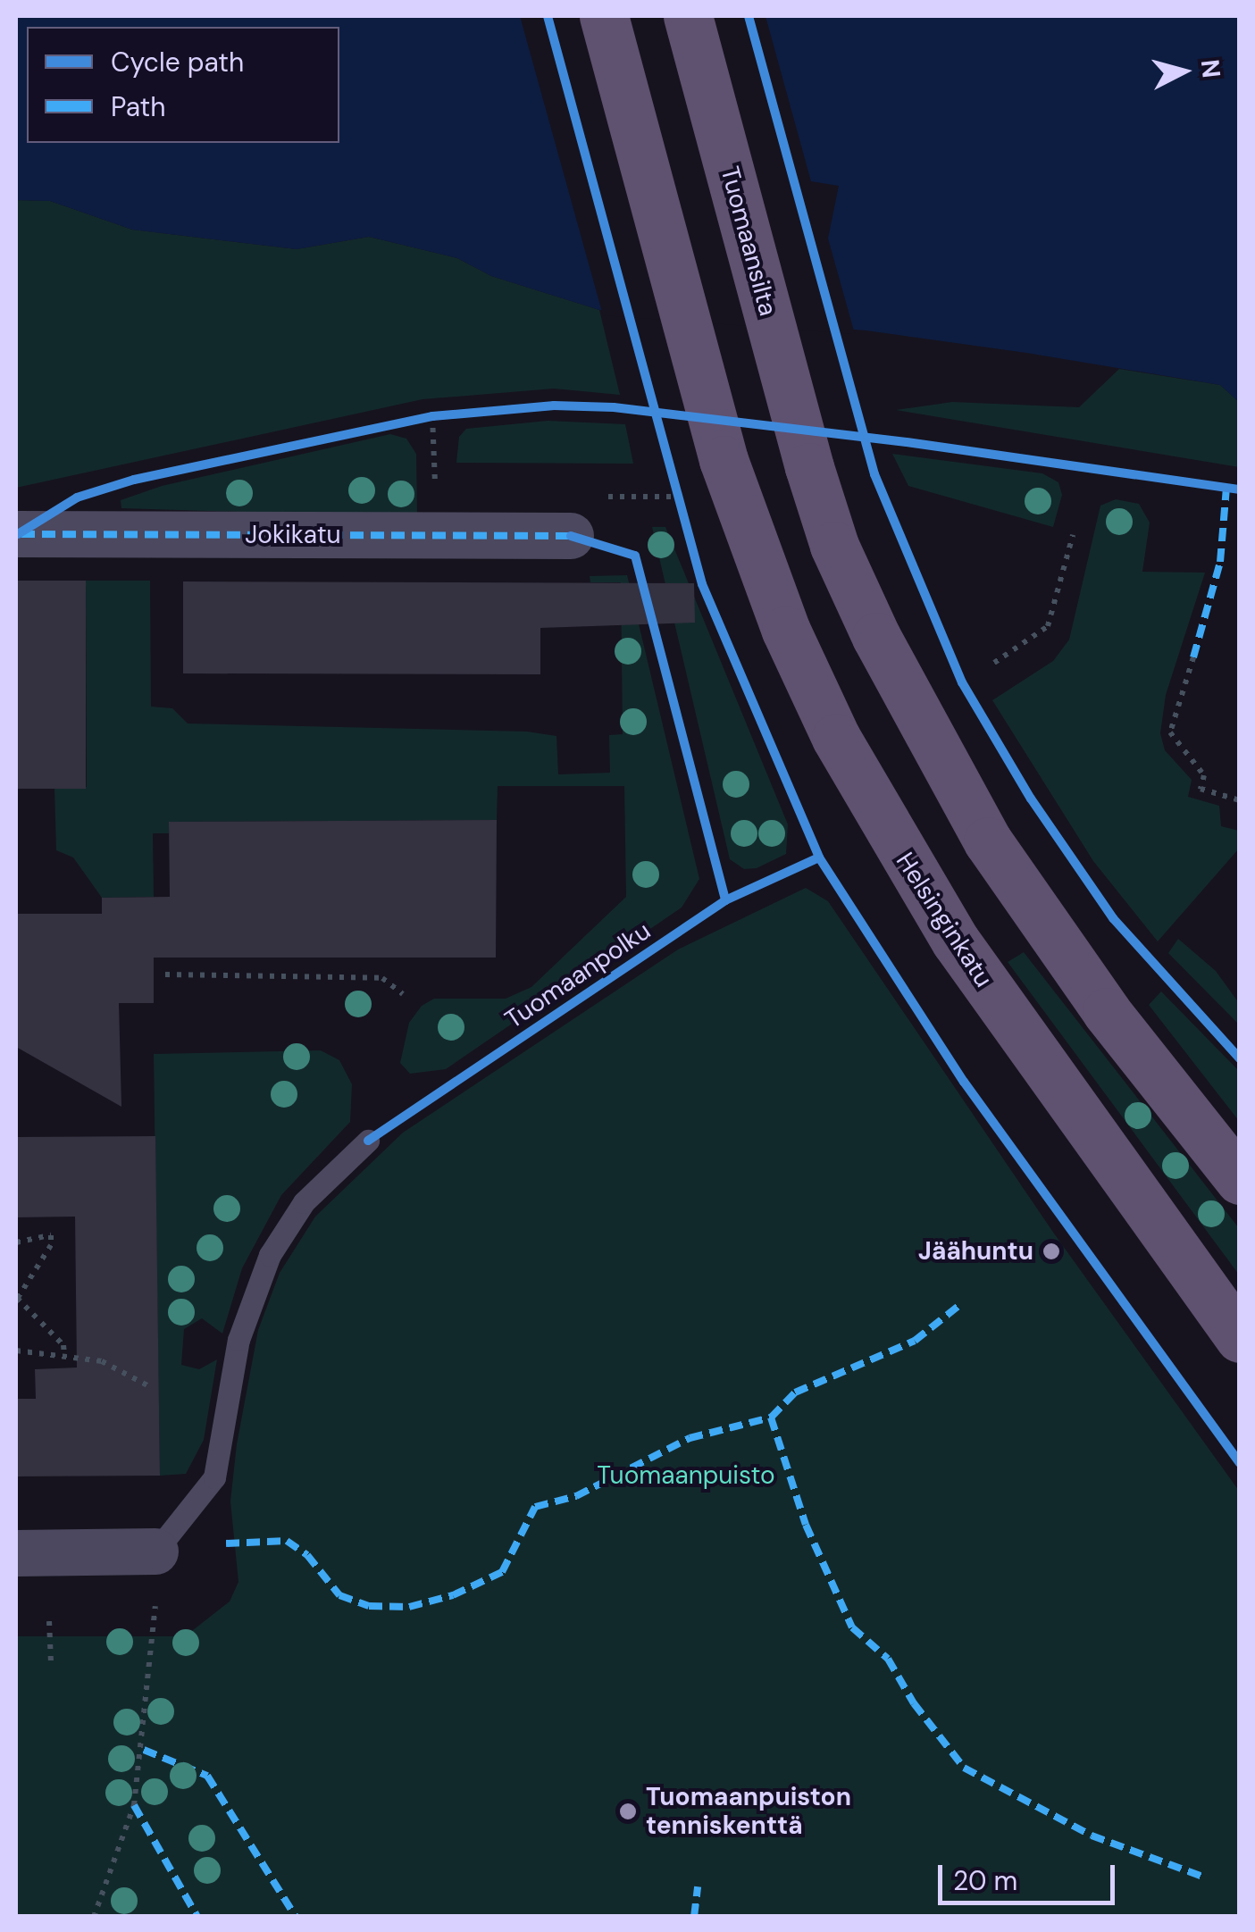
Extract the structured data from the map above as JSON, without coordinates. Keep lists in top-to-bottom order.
{
  "streets": {
    "main road": ["Tuomaansilta", "Helsinginkatu"],
    "street": ["Jokikatu"],
    "cycle path": ["Tuomaanpolku"]
  },
  "parks": ["Tuomaanpuisto"],
  "places": ["Jäähuntu", "Tuomaanpuiston tenniskenttä"],
  "legend": ["Cycle path", "Path"],
  "scale_bar": "20 m",
  "north": "right"
}
